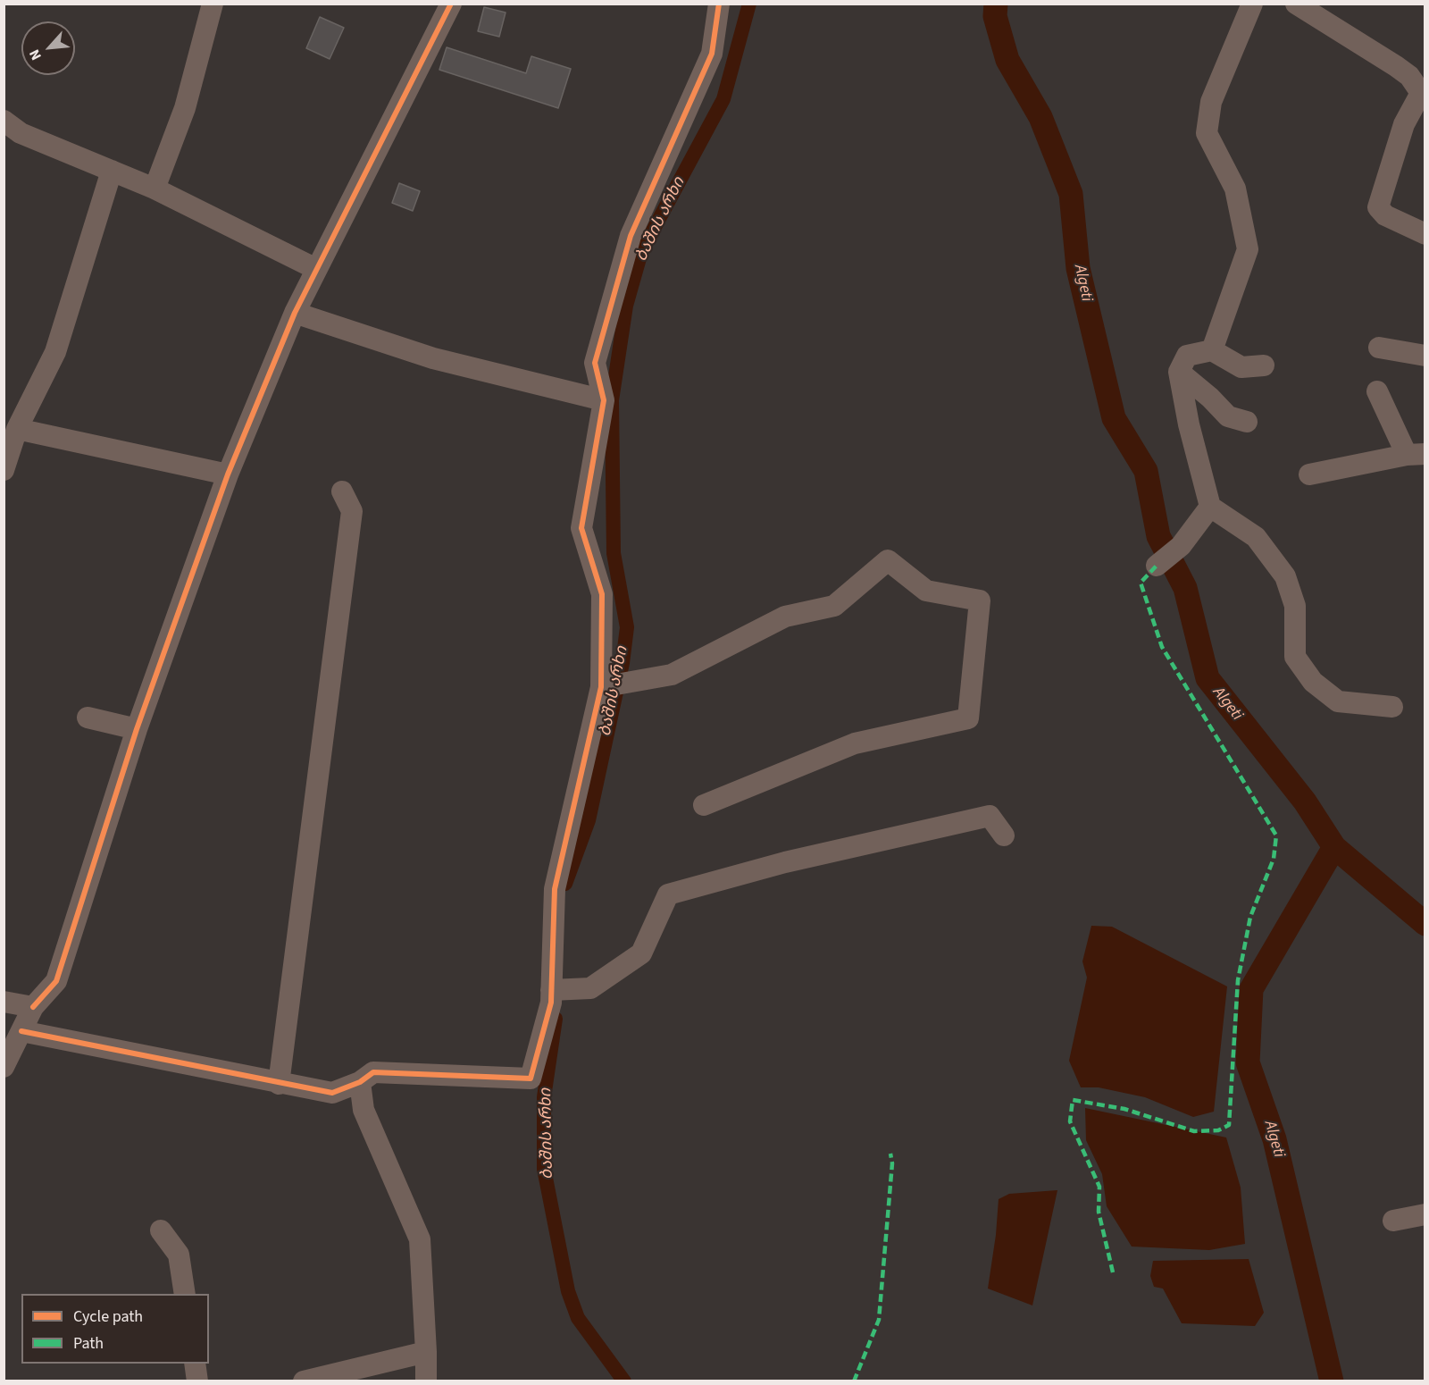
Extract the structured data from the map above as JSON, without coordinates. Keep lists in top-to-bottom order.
{
  "water": ["ბაშის არხი", "Algeti"],
  "legend": ["Cycle path", "Path"],
  "north": "bottom left"
}
